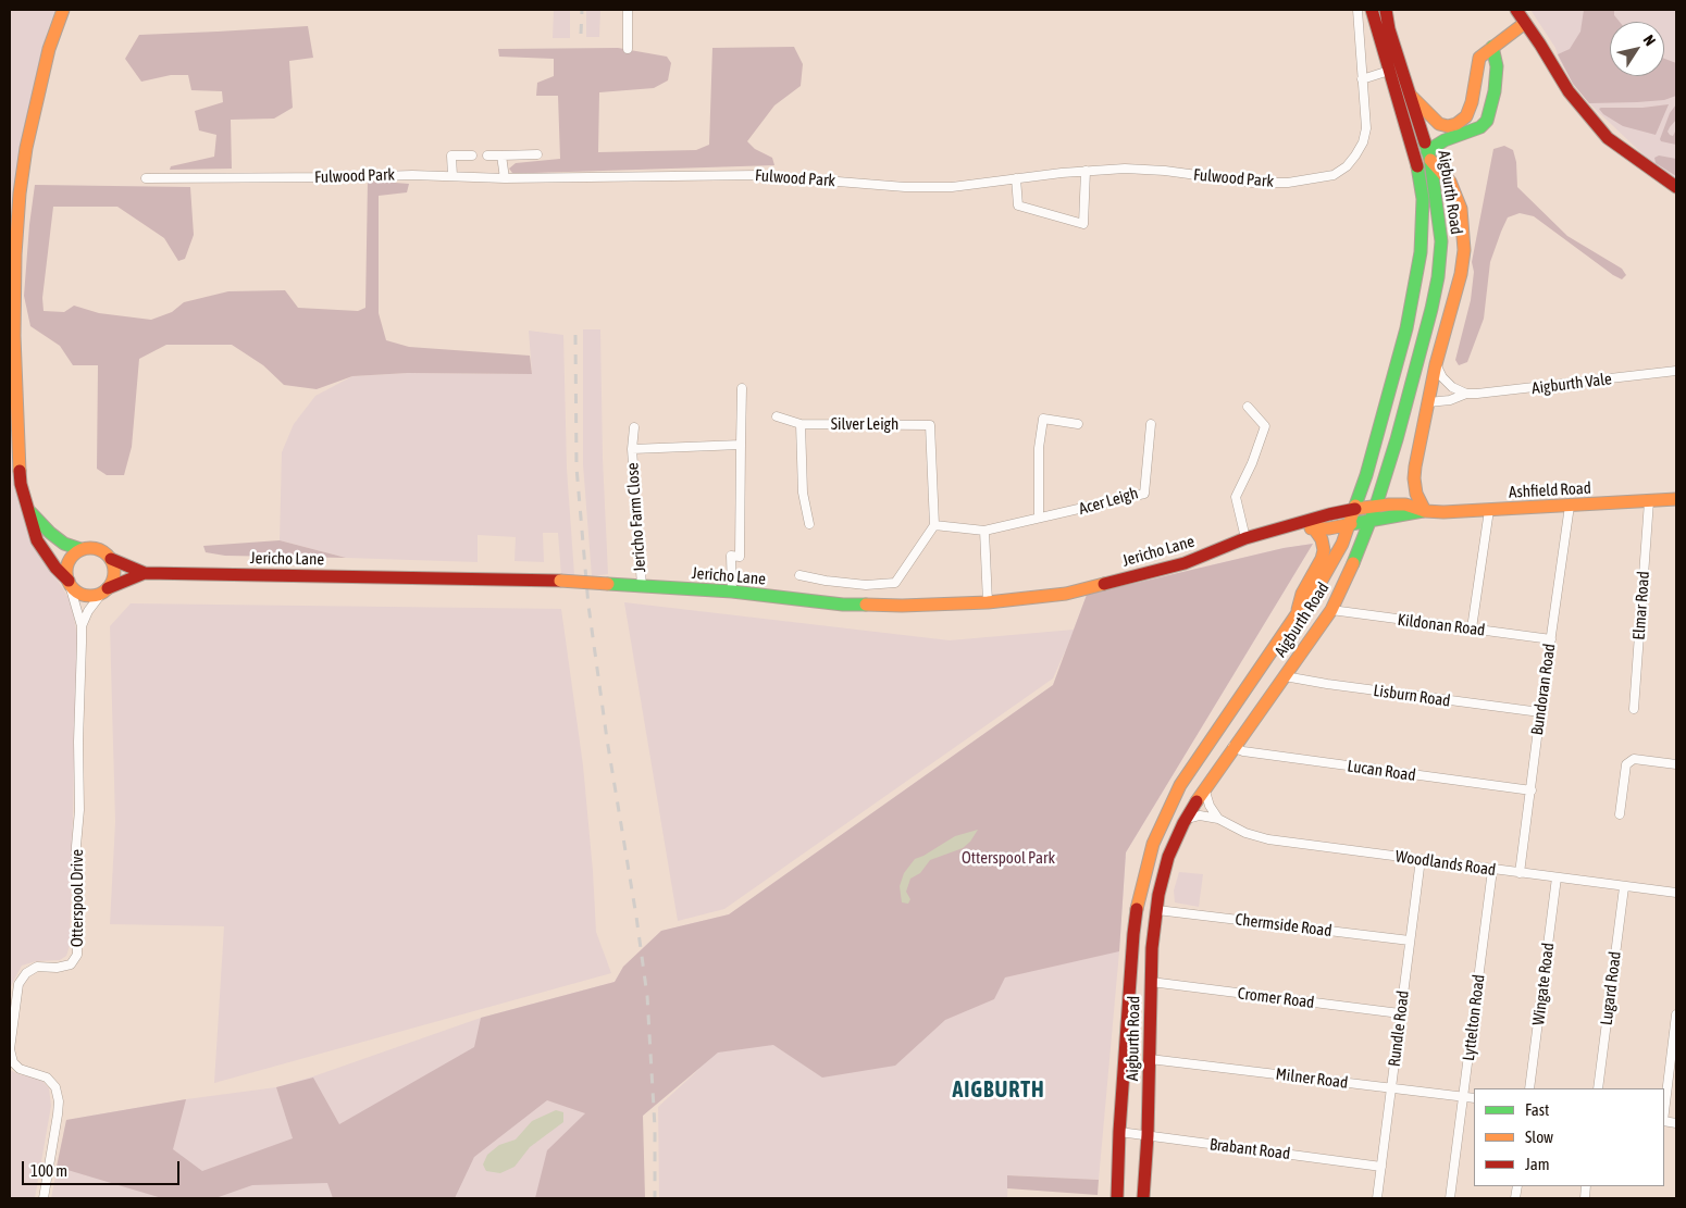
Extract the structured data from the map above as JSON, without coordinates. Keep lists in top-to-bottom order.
{
  "streets": {
    "main road": ["Aigburth Road", "Ashfield Road", "Jericho Lane"],
    "street": [
      "Fulwood Park",
      "Aigburth Vale",
      "Silver Leigh",
      "Acer Leigh",
      "Jericho Farm Close",
      "Elmar Road",
      "Kildonan Road",
      "Bundoran Road",
      "Lisburn Road",
      "Lucan Road",
      "Woodlands Road",
      "Otterspool Drive",
      "Chermside Road",
      "Wingate Road",
      "Lugard Road",
      "Cromer Road",
      "Lyttelton Road",
      "Rundle Road",
      "Milner Road",
      "Brabant Road"
    ]
  },
  "crossings": [
    ["Aigburth Road", "Ashfield Road"],
    ["Aigburth Road", "Jericho Lane"],
    ["Aigburth Road", "Kildonan Road"],
    ["Aigburth Road", "Lisburn Road"],
    ["Aigburth Road", "Lucan Road"],
    ["Aigburth Road", "Woodlands Road"],
    ["Aigburth Road", "Chermside Road"],
    ["Aigburth Road", "Cromer Road"],
    ["Aigburth Road", "Milner Road"],
    ["Aigburth Road", "Brabant Road"],
    ["Ashfield Road", "Jericho Lane"],
    ["Ashfield Road", "Elmar Road"],
    ["Ashfield Road", "Bundoran Road"],
    ["Jericho Farm Close", "Jericho Lane"],
    ["Jericho Lane", "Otterspool Drive"],
    ["Kildonan Road", "Bundoran Road"],
    ["Bundoran Road", "Lisburn Road"],
    ["Bundoran Road", "Lucan Road"],
    ["Bundoran Road", "Woodlands Road"],
    ["Woodlands Road", "Wingate Road"],
    ["Woodlands Road", "Lugard Road"],
    ["Woodlands Road", "Lyttelton Road"],
    ["Woodlands Road", "Rundle Road"],
    ["Chermside Road", "Rundle Road"],
    ["Cromer Road", "Rundle Road"],
    ["Lyttelton Road", "Milner Road"],
    ["Rundle Road", "Milner Road"],
    ["Rundle Road", "Brabant Road"]
  ],
  "districts": ["AIGBURTH"],
  "parks": ["Otterspool Park"],
  "legend": ["Fast", "Slow", "Jam"],
  "scale_bar": "100 m",
  "north": "top right"
}
